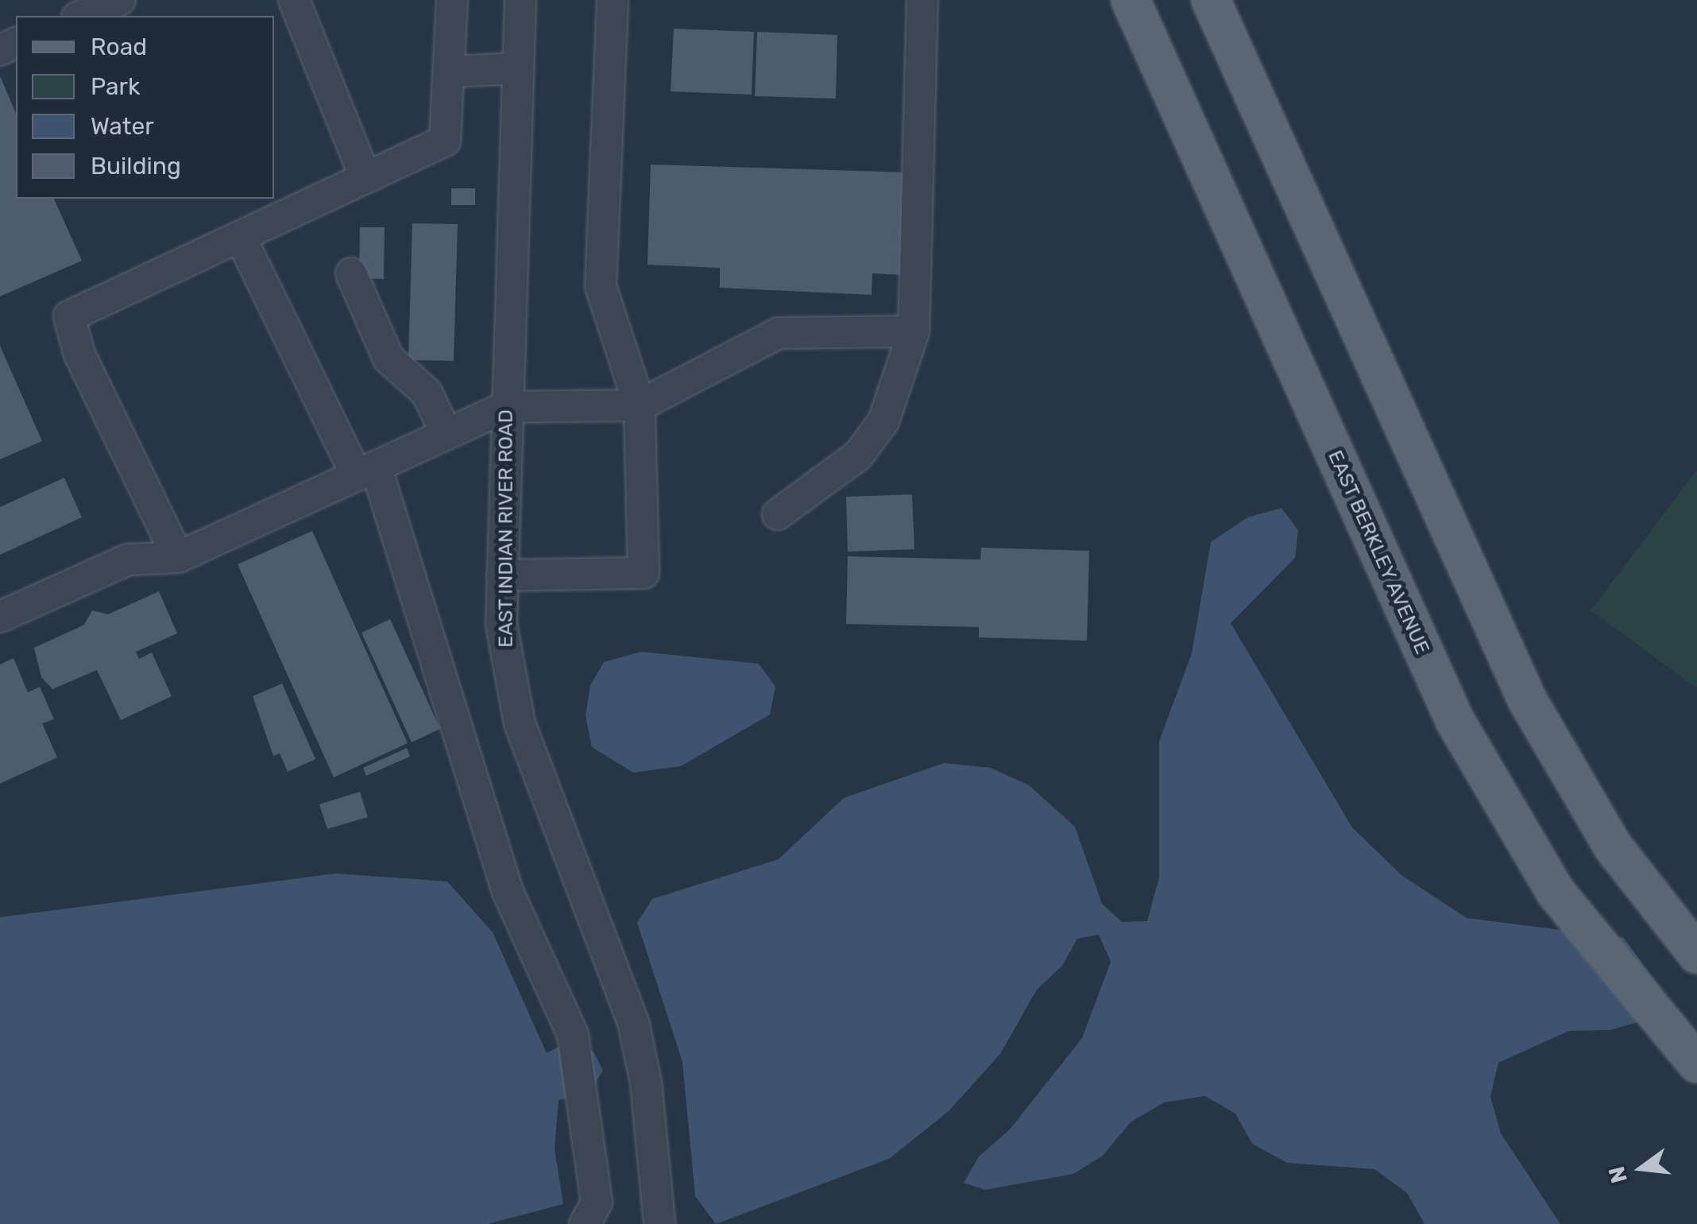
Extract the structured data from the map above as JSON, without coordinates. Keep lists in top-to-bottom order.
{
  "streets": {
    "main road": ["EAST BERKLEY AVENUE"],
    "street": ["EAST INDIAN RIVER ROAD"]
  },
  "legend": [
    "Road",
    "Park",
    "Water",
    "Building"
  ],
  "north": "left"
}
